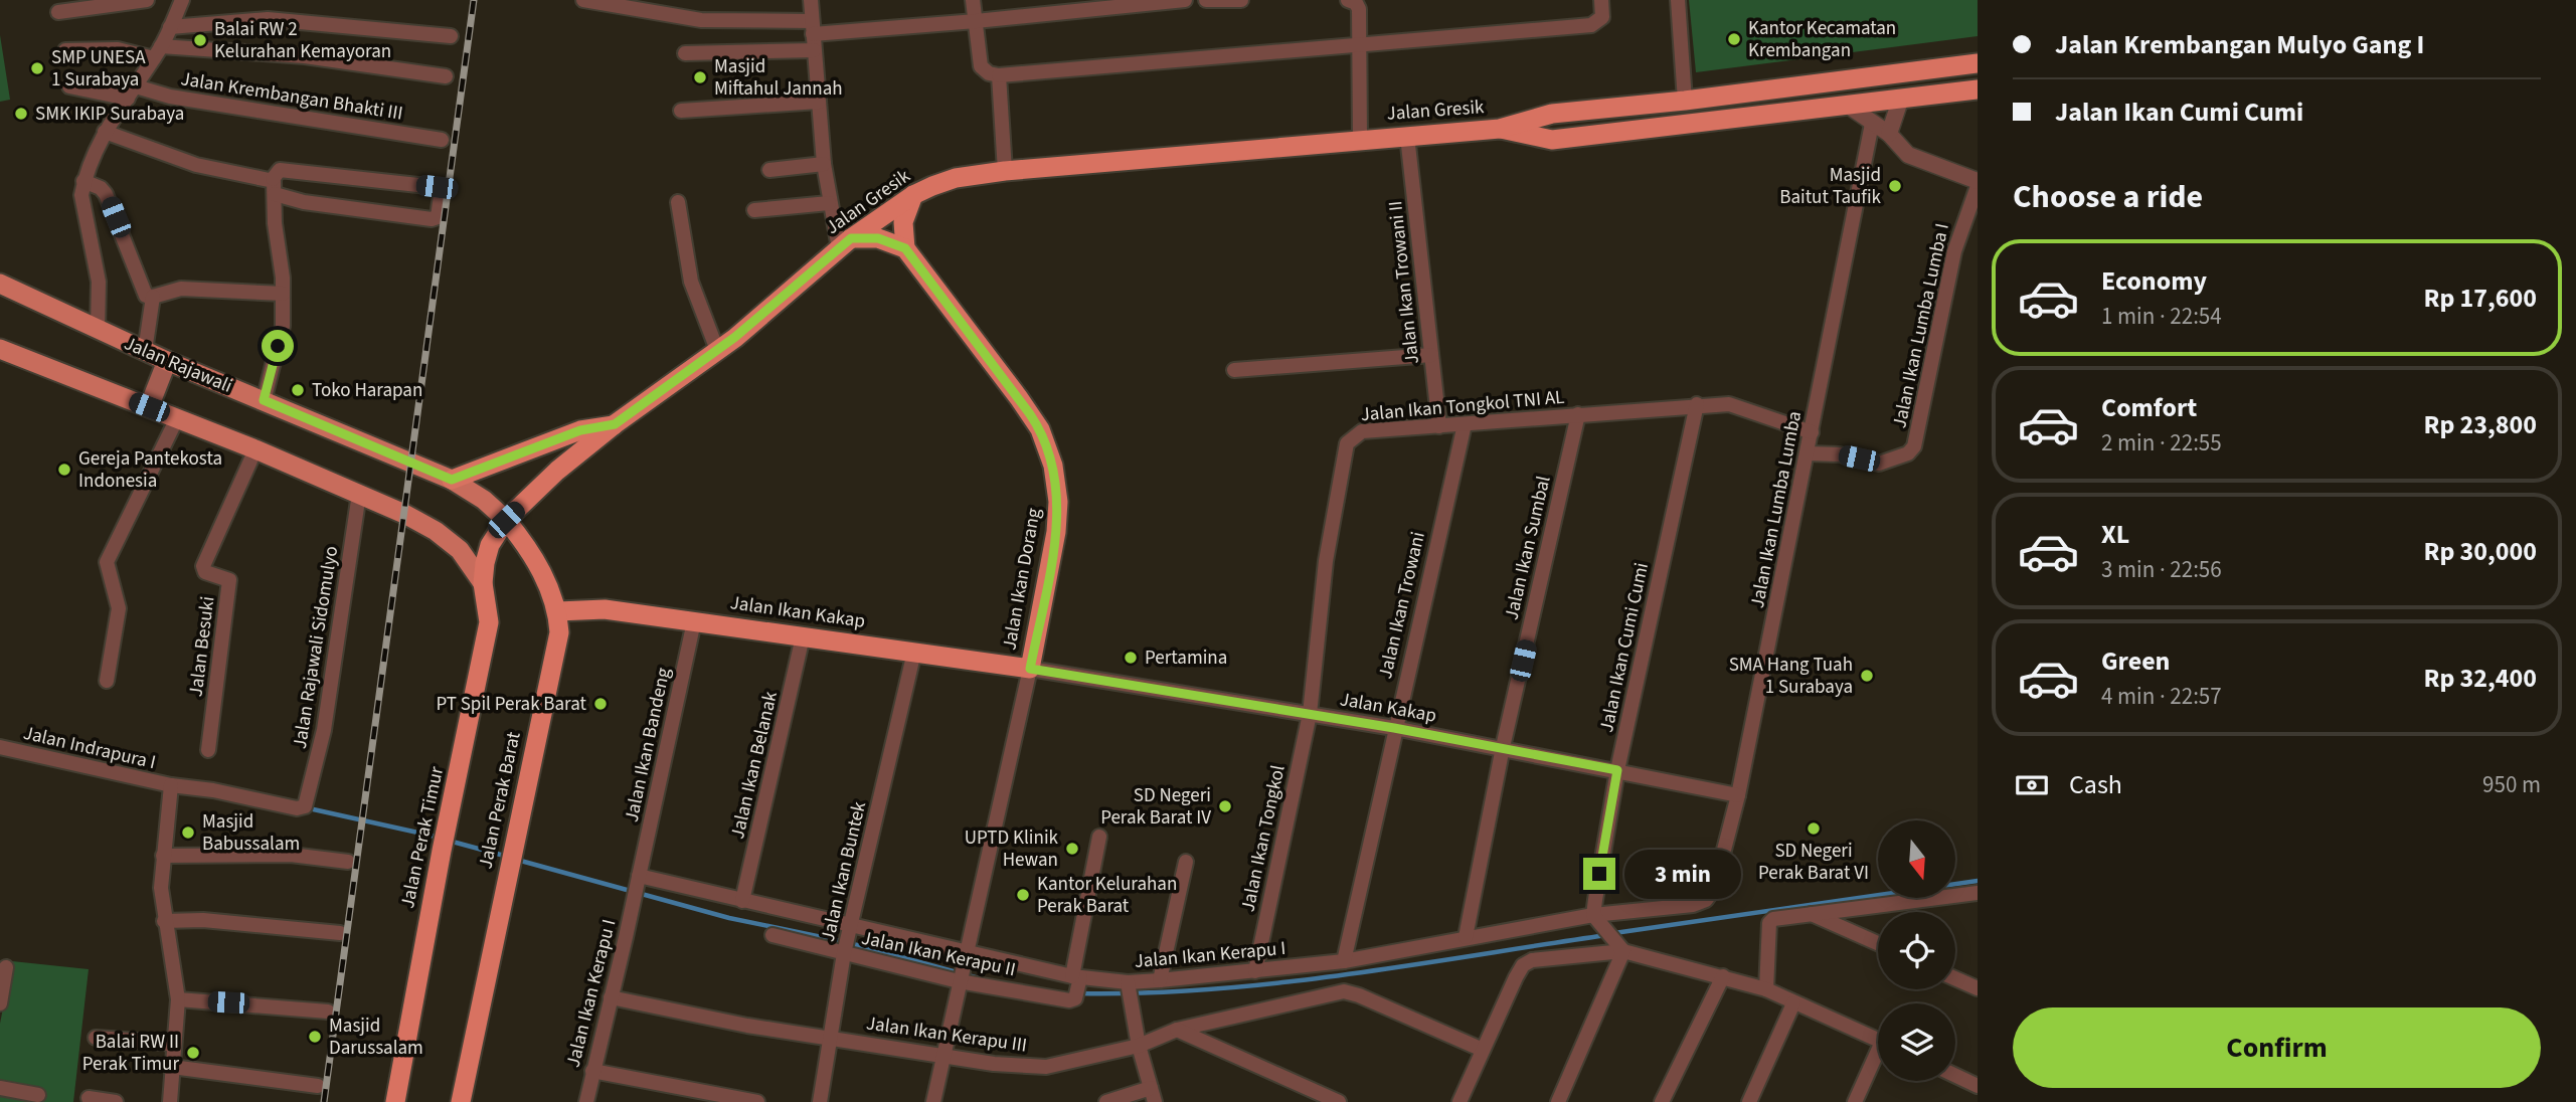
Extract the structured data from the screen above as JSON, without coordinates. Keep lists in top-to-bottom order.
{
  "streets": {
    "highway": [
      "Jalan Gresik",
      "Jalan Ikan Dorang",
      "Jalan Ikan Kakap",
      "Jalan Perak Barat",
      "Jalan Perak Timur"
    ],
    "main road": ["Jalan Rajawali"],
    "street": [
      "Jalan Krembangan Bhakti III",
      "Jalan Ikan Trowani II",
      "Jalan Ikan Lumba Lumba I",
      "Jalan Ikan Tongkol TNI AL",
      "Jalan Ikan Lumba Lumba",
      "Jalan Ikan Sumbal",
      "Jalan Ikan Trowani",
      "Jalan Besuki",
      "Jalan Rajawali Sidomulyo",
      "Jalan Ikan Cumi Cumi",
      "Jalan Kakap",
      "Jalan Ikan Bandeng",
      "Jalan Indrapura I",
      "Jalan Ikan Belanak",
      "Jalan Ikan Tongkol",
      "Jalan Ikan Buntek",
      "Jalan Ikan Kerapu II",
      "Jalan Ikan Kerapu I",
      "Jalan Ikan Kerapu III"
    ]
  },
  "crossings": [
    ["Jalan Gresik", "Jalan Ikan Trowani II"],
    ["Jalan Gresik", "Jalan Rajawali"],
    ["Jalan Gresik", "Jalan Perak Barat"],
    ["Jalan Gresik", "Jalan Perak Timur"],
    ["Jalan Ikan Trowani II", "Jalan Ikan Tongkol TNI AL"],
    ["Jalan Ikan Lumba Lumba I", "Jalan Ikan Lumba Lumba"],
    ["Jalan Rajawali", "Jalan Perak Barat"],
    ["Jalan Ikan Tongkol TNI AL", "Jalan Ikan Lumba Lumba"],
    ["Jalan Ikan Tongkol TNI AL", "Jalan Ikan Sumbal"],
    ["Jalan Ikan Tongkol TNI AL", "Jalan Ikan Trowani"],
    ["Jalan Ikan Tongkol TNI AL", "Jalan Ikan Cumi Cumi"],
    ["Jalan Ikan Tongkol TNI AL", "Jalan Kakap"],
    ["Jalan Ikan Tongkol TNI AL", "Jalan Ikan Tongkol"],
    ["Jalan Ikan Lumba Lumba", "Jalan Kakap"],
    ["Jalan Ikan Lumba Lumba", "Jalan Ikan Kerapu I"],
    ["Jalan Ikan Sumbal", "Jalan Kakap"],
    ["Jalan Ikan Sumbal", "Jalan Ikan Kerapu I"],
    ["Jalan Ikan Dorang", "Jalan Ikan Kakap"],
    ["Jalan Ikan Dorang", "Jalan Kakap"],
    ["Jalan Ikan Dorang", "Jalan Ikan Kerapu II"],
    ["Jalan Ikan Dorang", "Jalan Ikan Kerapu I"],
    ["Jalan Ikan Trowani", "Jalan Kakap"],
    ["Jalan Ikan Trowani", "Jalan Ikan Kerapu I"],
    ["Jalan Ikan Kakap", "Jalan Kakap"],
    ["Jalan Ikan Kakap", "Jalan Ikan Bandeng"],
    ["Jalan Ikan Kakap", "Jalan Ikan Belanak"],
    ["Jalan Ikan Kakap", "Jalan Perak Barat"],
    ["Jalan Ikan Kakap", "Jalan Ikan Buntek"],
    ["Jalan Rajawali Sidomulyo", "Jalan Indrapura I"],
    ["Jalan Ikan Cumi Cumi", "Jalan Kakap"],
    ["Jalan Ikan Cumi Cumi", "Jalan Ikan Kerapu I"],
    ["Jalan Kakap", "Jalan Ikan Tongkol"],
    ["Jalan Ikan Bandeng", "Jalan Ikan Kerapu I"],
    ["Jalan Ikan Belanak", "Jalan Ikan Kerapu I"],
    ["Jalan Ikan Tongkol", "Jalan Ikan Kerapu I"],
    ["Jalan Ikan Buntek", "Jalan Ikan Kerapu II"],
    ["Jalan Ikan Buntek", "Jalan Ikan Kerapu I"],
    ["Jalan Ikan Buntek", "Jalan Ikan Kerapu III"],
    ["Jalan Ikan Kerapu II", "Jalan Ikan Kerapu I"],
    ["Jalan Ikan Kerapu I", "Jalan Ikan Kerapu III"]
  ],
  "places": [
    "Kantor Kecamatan Krembangan",
    "Balai RW 2 Kelurahan Kemayoran",
    "SMP UNESA 1 Surabaya",
    "Masjid Miftahul Jannah",
    "SMK IKIP Surabaya",
    "Masjid Baitut Taufik",
    "Toko Harapan",
    "Gereja Pantekosta Indonesia",
    "Pertamina",
    "SMA Hang Tuah 1 Surabaya",
    "PT Spil Perak Barat",
    "SD Negeri Perak Barat IV",
    "SD Negeri Perak Barat VI",
    "Masjid Babussalam",
    "UPTD Klinik Hewan",
    "Kantor Kelurahan Perak Barat",
    "Masjid Darussalam",
    "Balai RW II Perak Timur"
  ],
  "north": "bottom",
  "page": {
    "banner": ["Jalan Krembangan Mulyo Gang I", "Jalan Ikan Cumi Cumi"],
    "heading": "Choose a ride",
    "list": [
      {
        "name": "Economy",
        "note": "1 min · 22:54",
        "value": "Rp 17,600"
      },
      {
        "name": "Comfort",
        "note": "2 min · 22:55",
        "value": "Rp 23,800"
      },
      {
        "name": "XL",
        "note": "3 min · 22:56",
        "value": "Rp 30,000"
      },
      {
        "name": "Green",
        "note": "4 min · 22:57",
        "value": "Rp 32,400"
      }
    ],
    "pay": ["Cash", "950 m"],
    "bubble": "3 min",
    "buttons": "Confirm"
  }
}
